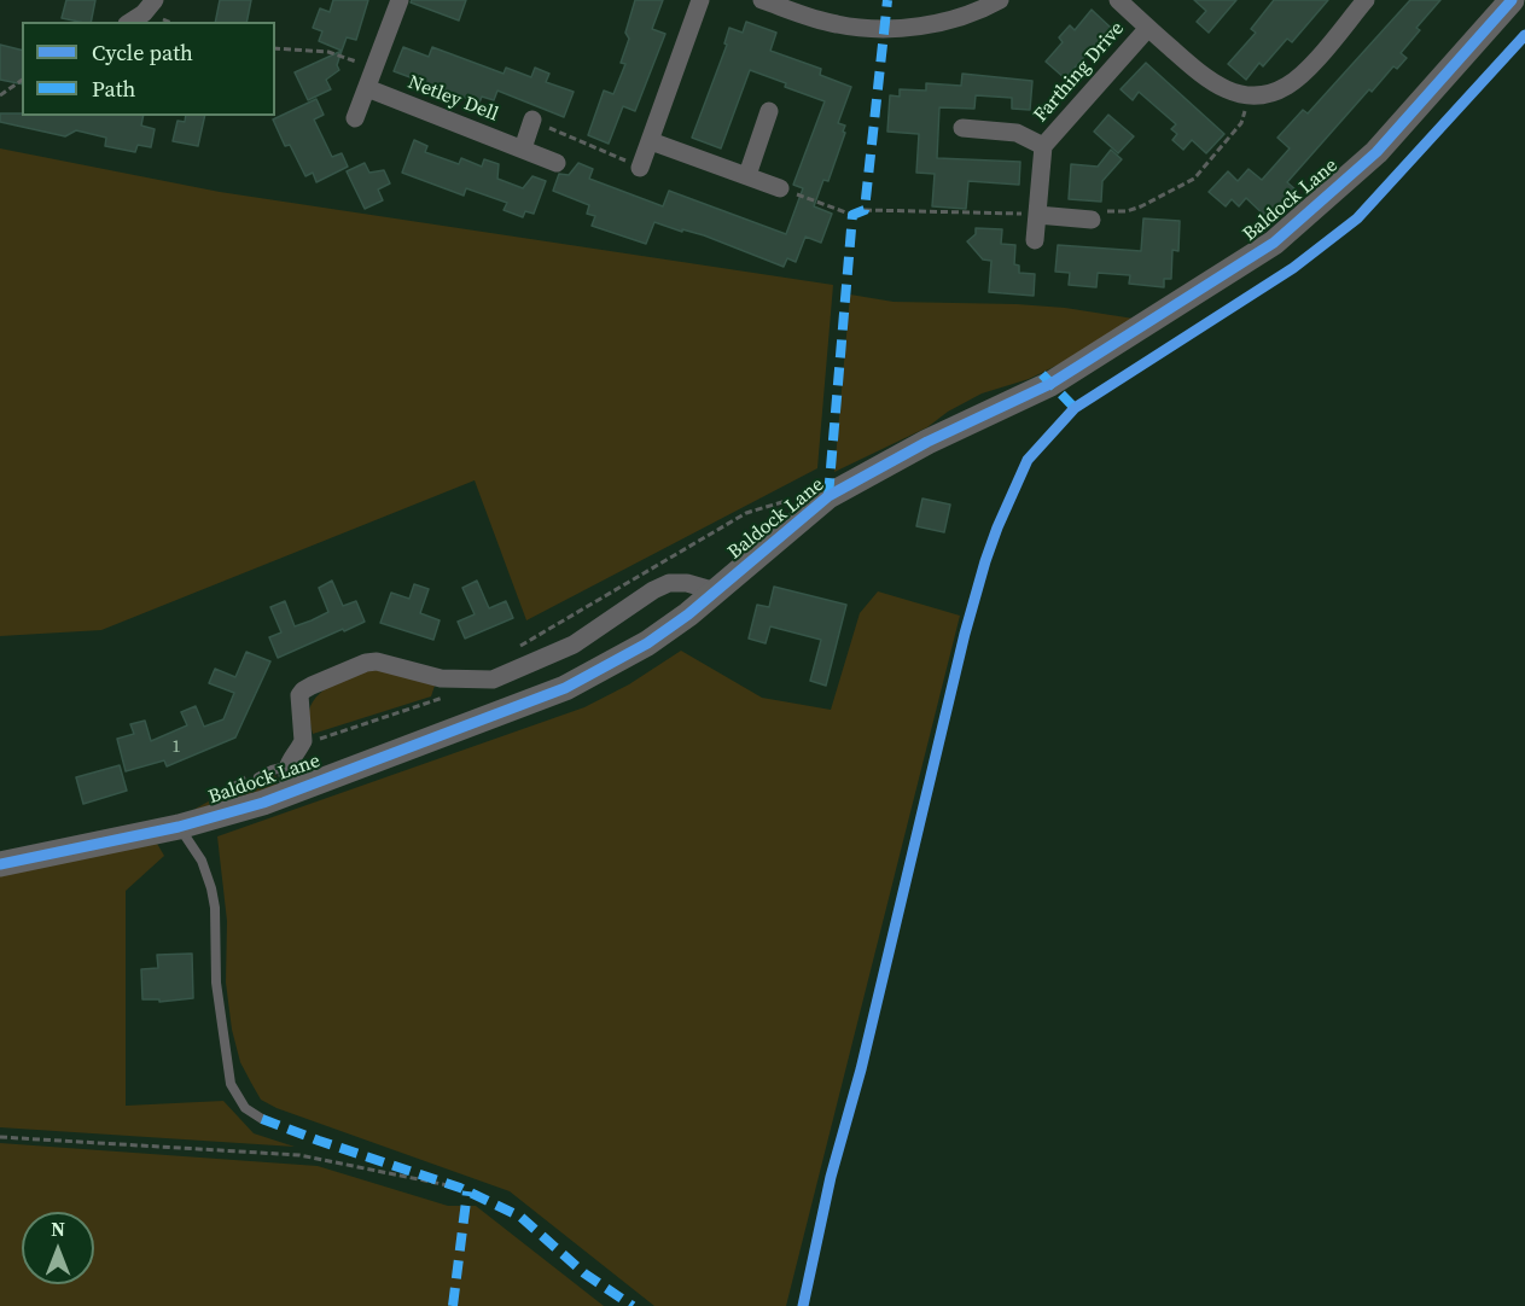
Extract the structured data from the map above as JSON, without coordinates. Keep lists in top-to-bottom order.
{
  "streets": {
    "street": ["Farthing Drive", "Netley Dell", "Baldock Lane"]
  },
  "house_numbers": ["1"],
  "legend": ["Cycle path", "Path"],
  "north": "top"
}
